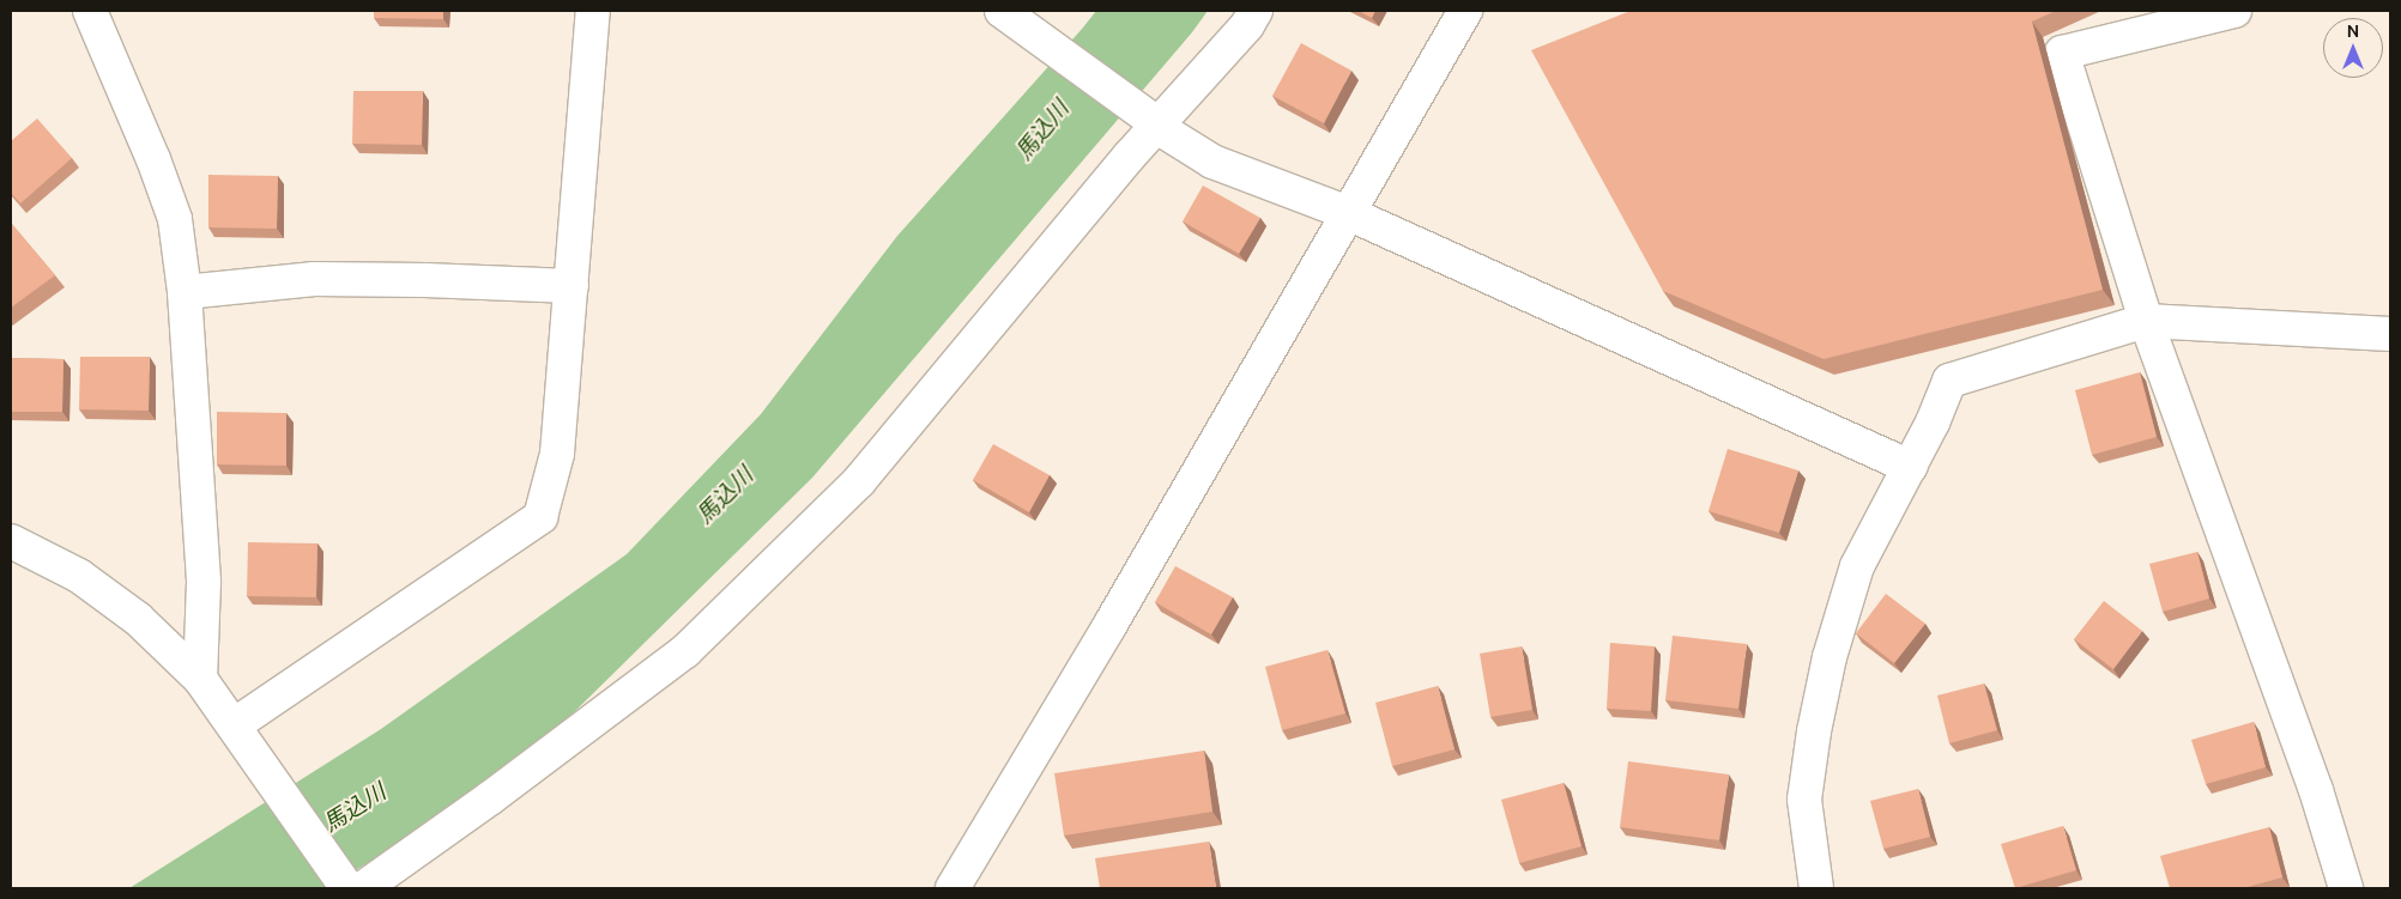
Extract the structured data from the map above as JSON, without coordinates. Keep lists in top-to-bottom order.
{
  "water": ["馬込川"],
  "north": "top"
}
